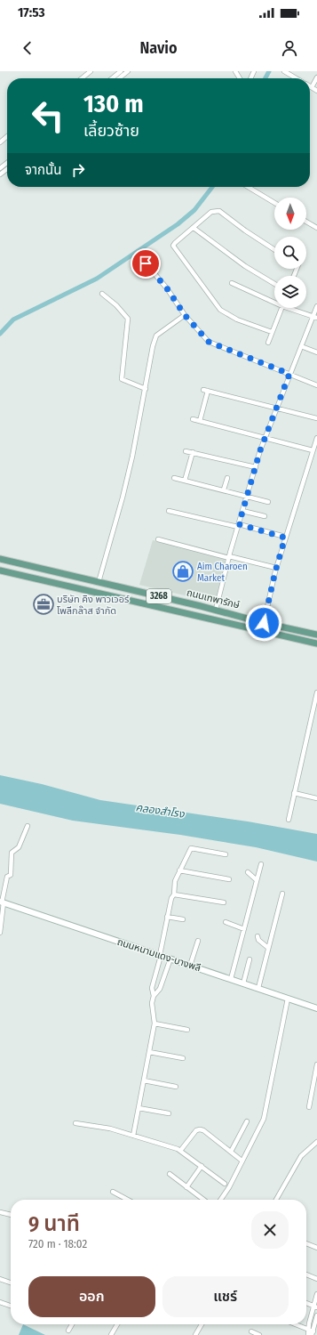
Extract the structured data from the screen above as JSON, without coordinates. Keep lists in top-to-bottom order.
{
  "streets": {
    "main road": ["3268", "ถนนเทพารักษ์", "ถนนหนามแดง-บางพลี"]
  },
  "water": ["คลองสำโรง"],
  "places": {
    "shop": ["Aim Charoen Market"],
    "office": ["บริษัท คิง พาวเวอร์ โพลีกล๊าส จำกัด"]
  },
  "north": "bottom",
  "page": {
    "status": "17:53",
    "header": "Navio",
    "turn": ["130 m", "เลี้ยวซ้าย"],
    "then": "จากนั้น",
    "heading": ["9 นาที", "720 m · 18:02"],
    "buttons": ["ออก", "แชร์"]
  }
}
